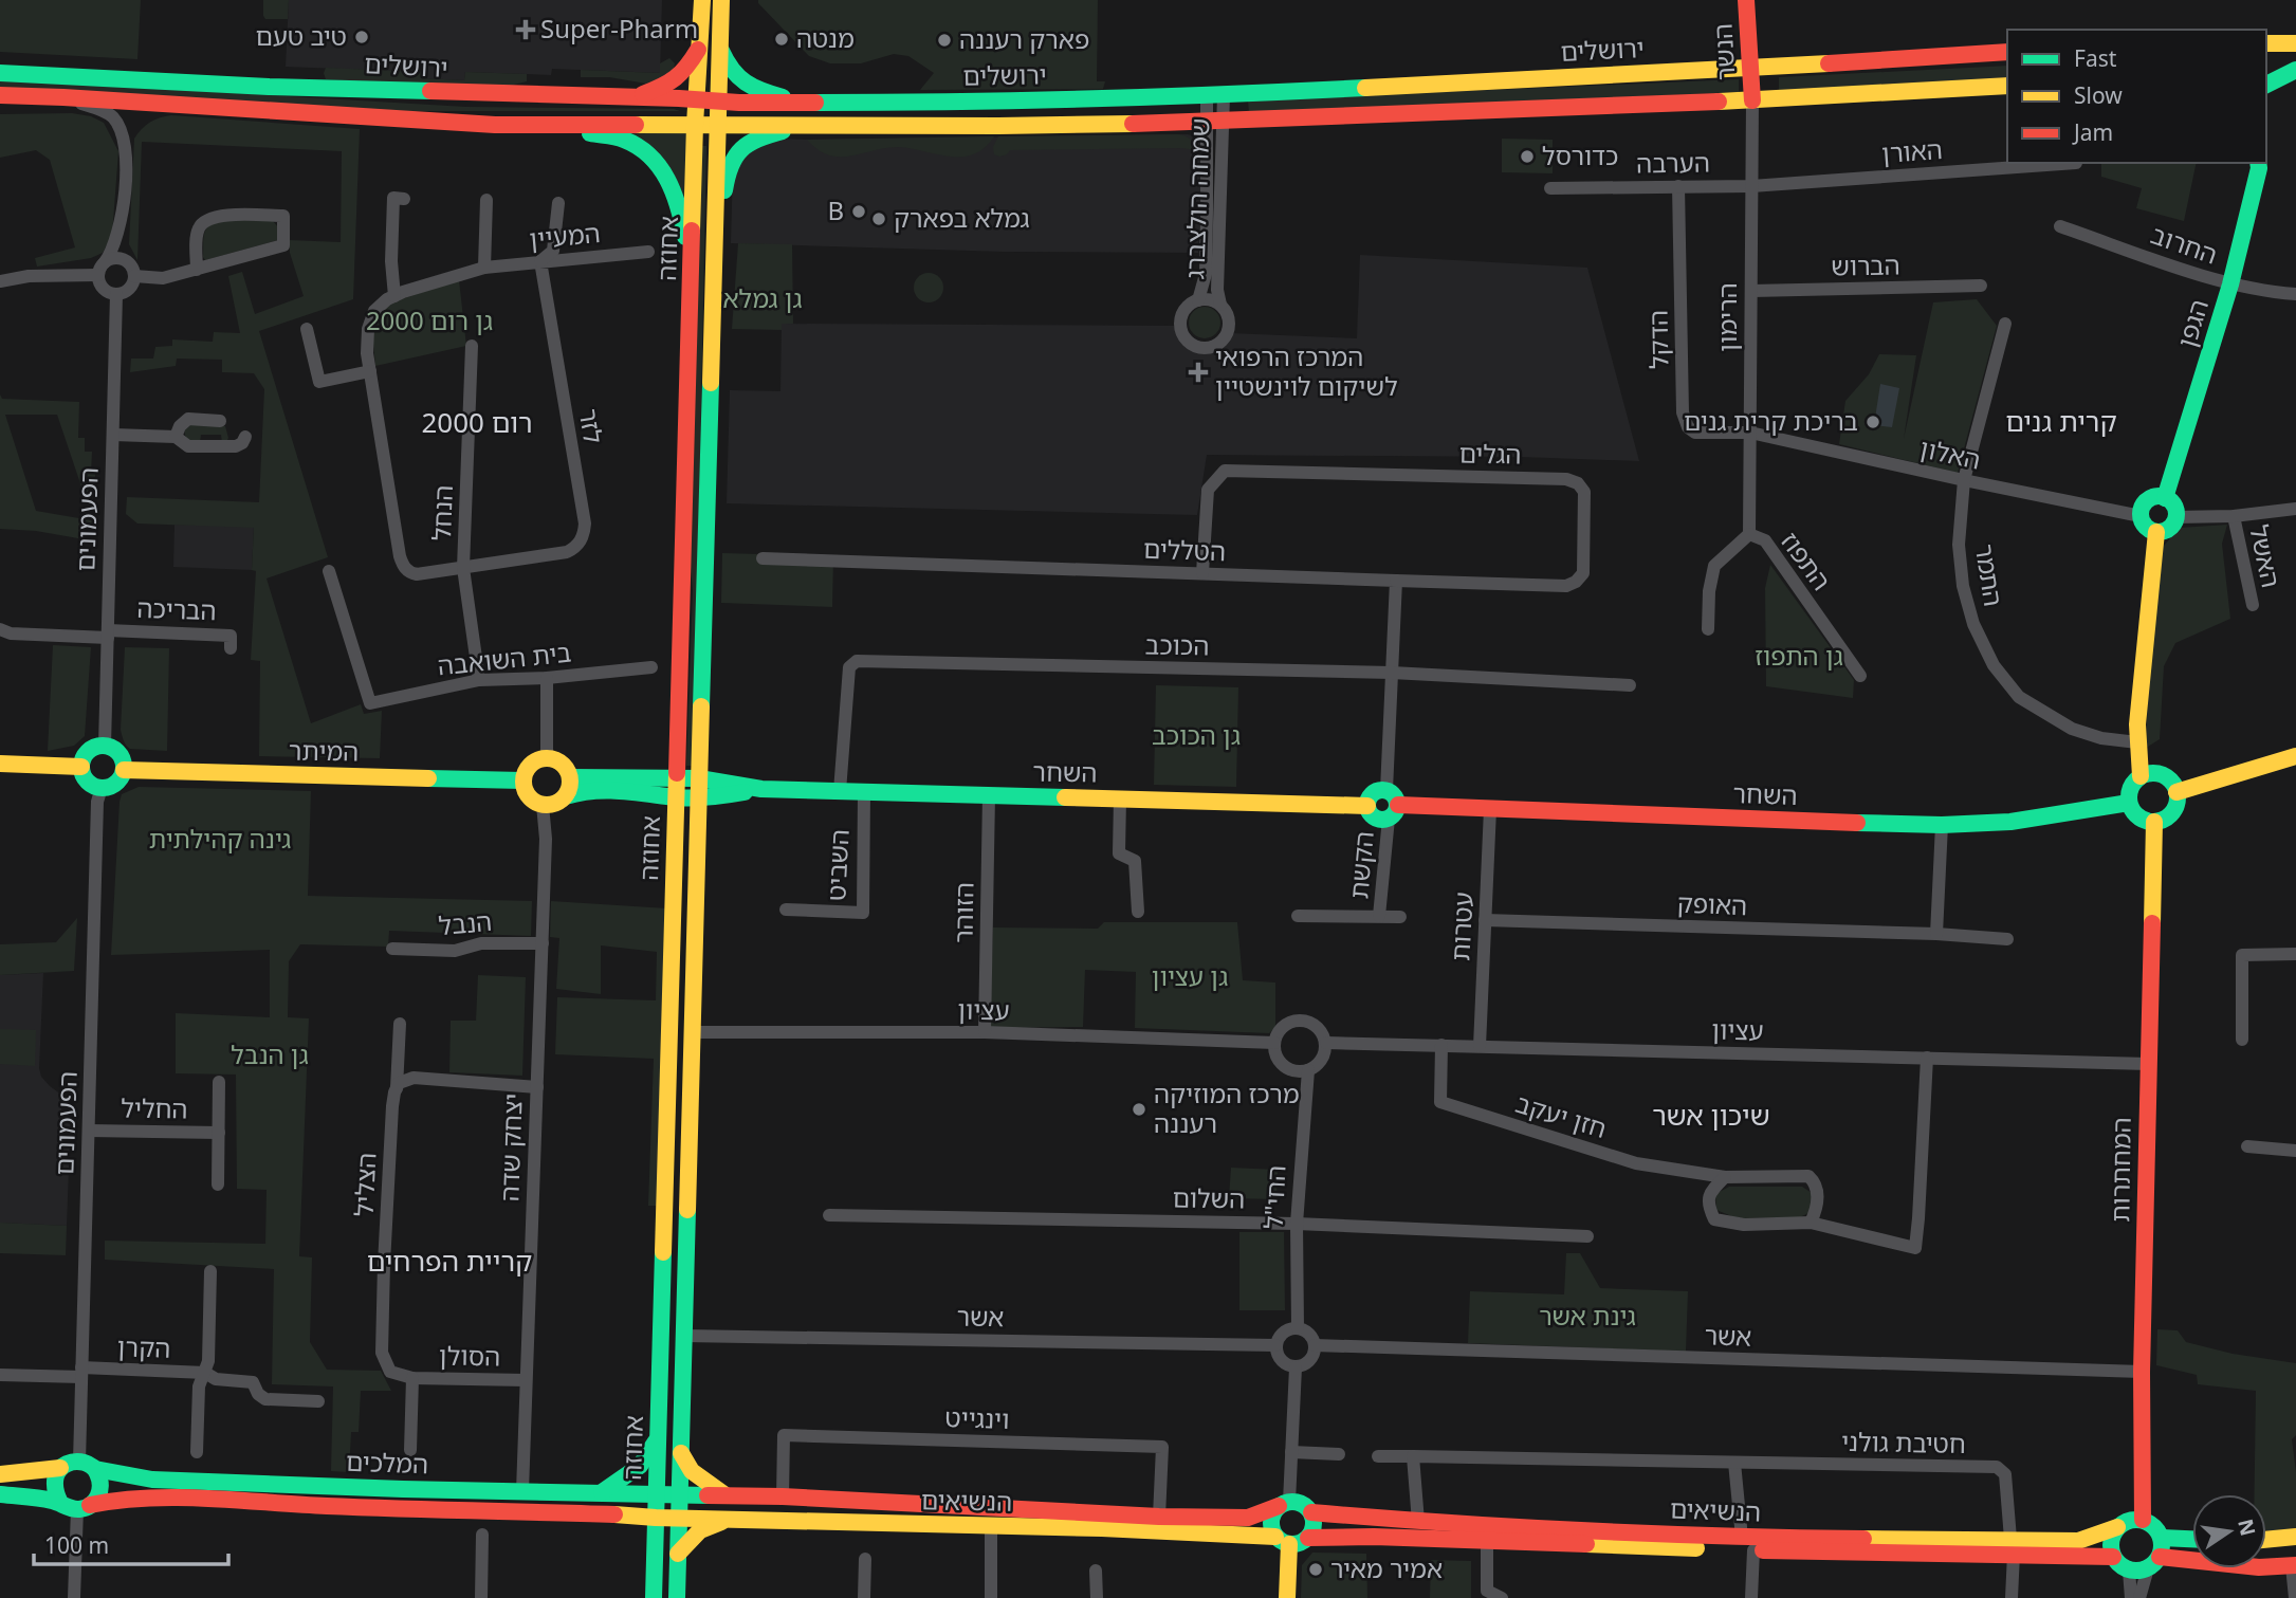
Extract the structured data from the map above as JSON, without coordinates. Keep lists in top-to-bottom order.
{
  "streets": {
    "street": [
      "ירושלים",
      "הנשר",
      "האורן",
      "הערבה",
      "שמחה הולצברג",
      "המעיין",
      "החרוב",
      "אחוזה",
      "הברוש",
      "הרימון",
      "הגפן",
      "הדקל",
      "לזר",
      "הגלים",
      "האלון",
      "הנחל",
      "הפעמונים",
      "הטללים",
      "האשל",
      "התפוז",
      "התמר",
      "הבריכה",
      "הכוכב",
      "בית השואבה",
      "המיתר",
      "השחר",
      "השביט",
      "הקשת",
      "האופק",
      "הזוהר",
      "הנבל",
      "עטרות",
      "עציון",
      "החליל",
      "חזן יעקב",
      "יצחק שדה",
      "המחתרות",
      "הצליל",
      "החי\"ל",
      "השלום",
      "אשר",
      "הקרן",
      "הסולן",
      "וינגייט",
      "חטיבת גולני",
      "המלכים",
      "הנשיאים"
    ]
  },
  "crossings": [
    ["ירושלים", "הנשר"],
    ["ירושלים", "שמחה הולצברג"],
    ["ירושלים", "אחוזה"],
    ["ירושלים", "הרימון"],
    ["הנשר", "הרימון"],
    ["האורן", "הערבה"],
    ["האורן", "הרימון"],
    ["הערבה", "הרימון"],
    ["הערבה", "הדקל"],
    ["המעיין", "לזר"],
    ["המעיין", "הנחל"],
    ["החרוב", "הגפן"],
    ["אחוזה", "השחר"],
    ["אחוזה", "עציון"],
    ["אחוזה", "אשר"],
    ["אחוזה", "המלכים"],
    ["אחוזה", "הנשיאים"],
    ["הברוש", "הרימון"],
    ["הרימון", "הדקל"],
    ["הרימון", "האלון"],
    ["הרימון", "התפוז"],
    ["הגפן", "האלון"],
    ["הדקל", "האלון"],
    ["לזר", "הנחל"],
    ["הגלים", "הטללים"],
    ["האלון", "התמר"],
    ["הנחל", "בית השואבה"],
    ["הפעמונים", "הבריכה"],
    ["הפעמונים", "המיתר"],
    ["הפעמונים", "החליל"],
    ["הפעמונים", "הקרן"],
    ["הפעמונים", "המלכים"],
    ["הכוכב", "השחר"],
    ["המיתר", "יצחק שדה"],
    ["השחר", "השביט"],
    ["השחר", "הקשת"],
    ["השחר", "הזוהר"],
    ["השחר", "עטרות"],
    ["השחר", "המחתרות"],
    ["האופק", "עטרות"],
    ["הזוהר", "עציון"],
    ["הנבל", "יצחק שדה"],
    ["עטרות", "עציון"],
    ["עציון", "חזן יעקב"],
    ["עציון", "המחתרות"],
    ["עציון", "החי\"ל"],
    ["יצחק שדה", "הסולן"],
    ["יצחק שדה", "המלכים"],
    ["המחתרות", "אשר"],
    ["המחתרות", "הנשיאים"],
    ["הצליל", "הסולן"],
    ["החי\"ל", "השלום"],
    ["החי\"ל", "אשר"],
    ["וינגייט", "הנשיאים"],
    ["חטיבת גולני", "הנשיאים"],
    ["המלכים", "הנשיאים"]
  ],
  "districts": [
    "קרית גנים",
    "רום 2000",
    "שיכון אשר",
    "קריית הפרחים"
  ],
  "parks": [
    "גן גמלא",
    "גן רום 2000",
    "גן התפוז",
    "גן הכוכב",
    "גינה קהילתית",
    "גן עציון",
    "גן הנבל",
    "גינת אשר"
  ],
  "places": {
    "health": ["Super-Pharm", "המרכז הרפואי לשיקום לוינשטיין"],
    "other": [
      "טיב טעם",
      "מנטה",
      "פארק רעננה",
      "כדורסל",
      "B",
      "גמלא בפארק",
      "בריכת קרית גנים",
      "מרכז המוזיקה רעננה",
      "אמיר מאיר"
    ]
  },
  "legend": ["Fast", "Slow", "Jam"],
  "scale_bar": "100 m",
  "north": "right"
}
